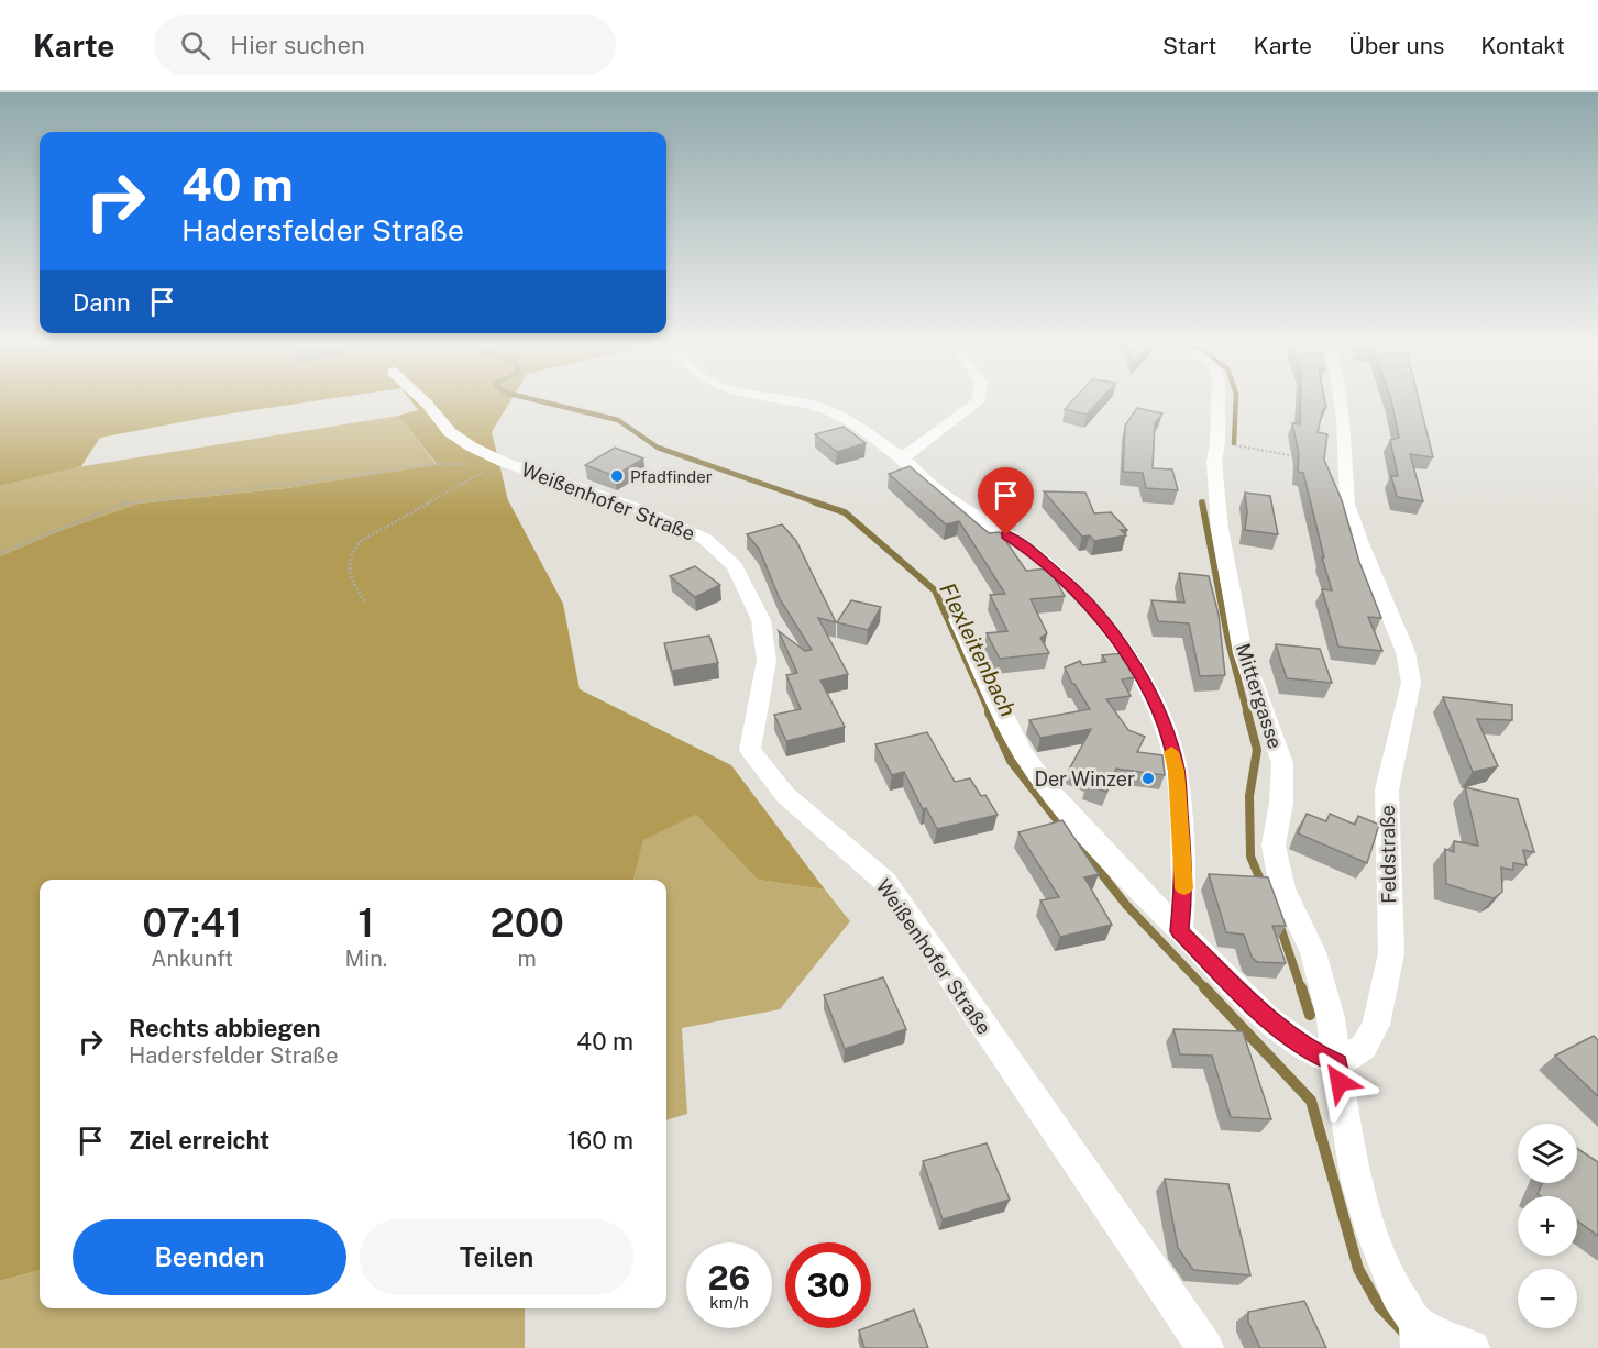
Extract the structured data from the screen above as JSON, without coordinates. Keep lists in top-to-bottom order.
{
  "streets": {
    "street": ["Weißenhofer Straße", "Mittergasse", "Feldstraße"]
  },
  "crossings": [
    ["Mittergasse", "Feldstraße"]
  ],
  "water": ["Flexleitenbach"],
  "places": ["Pfadfinder", "Der Winzer"],
  "page": {
    "header": "Karte",
    "search": "Hier suchen",
    "nav": [
      "Start",
      "Karte",
      "Über uns",
      "Kontakt"
    ],
    "turn": ["40 m", "Hadersfelder Straße"],
    "then": "Dann",
    "eta": [
      "07:41",
      "Ankunft",
      "1",
      "Min.",
      "200",
      "m"
    ],
    "list": [
      {
        "name": "Rechts abbiegen",
        "note": "Hadersfelder Straße",
        "value": "40 m"
      },
      {
        "name": "Ziel erreicht",
        "value": "160 m"
      }
    ],
    "map_buttons": ["+", "−"],
    "buttons": ["Beenden", "Teilen"],
    "speed": "26 km/h",
    "limit": "30"
  }
}
